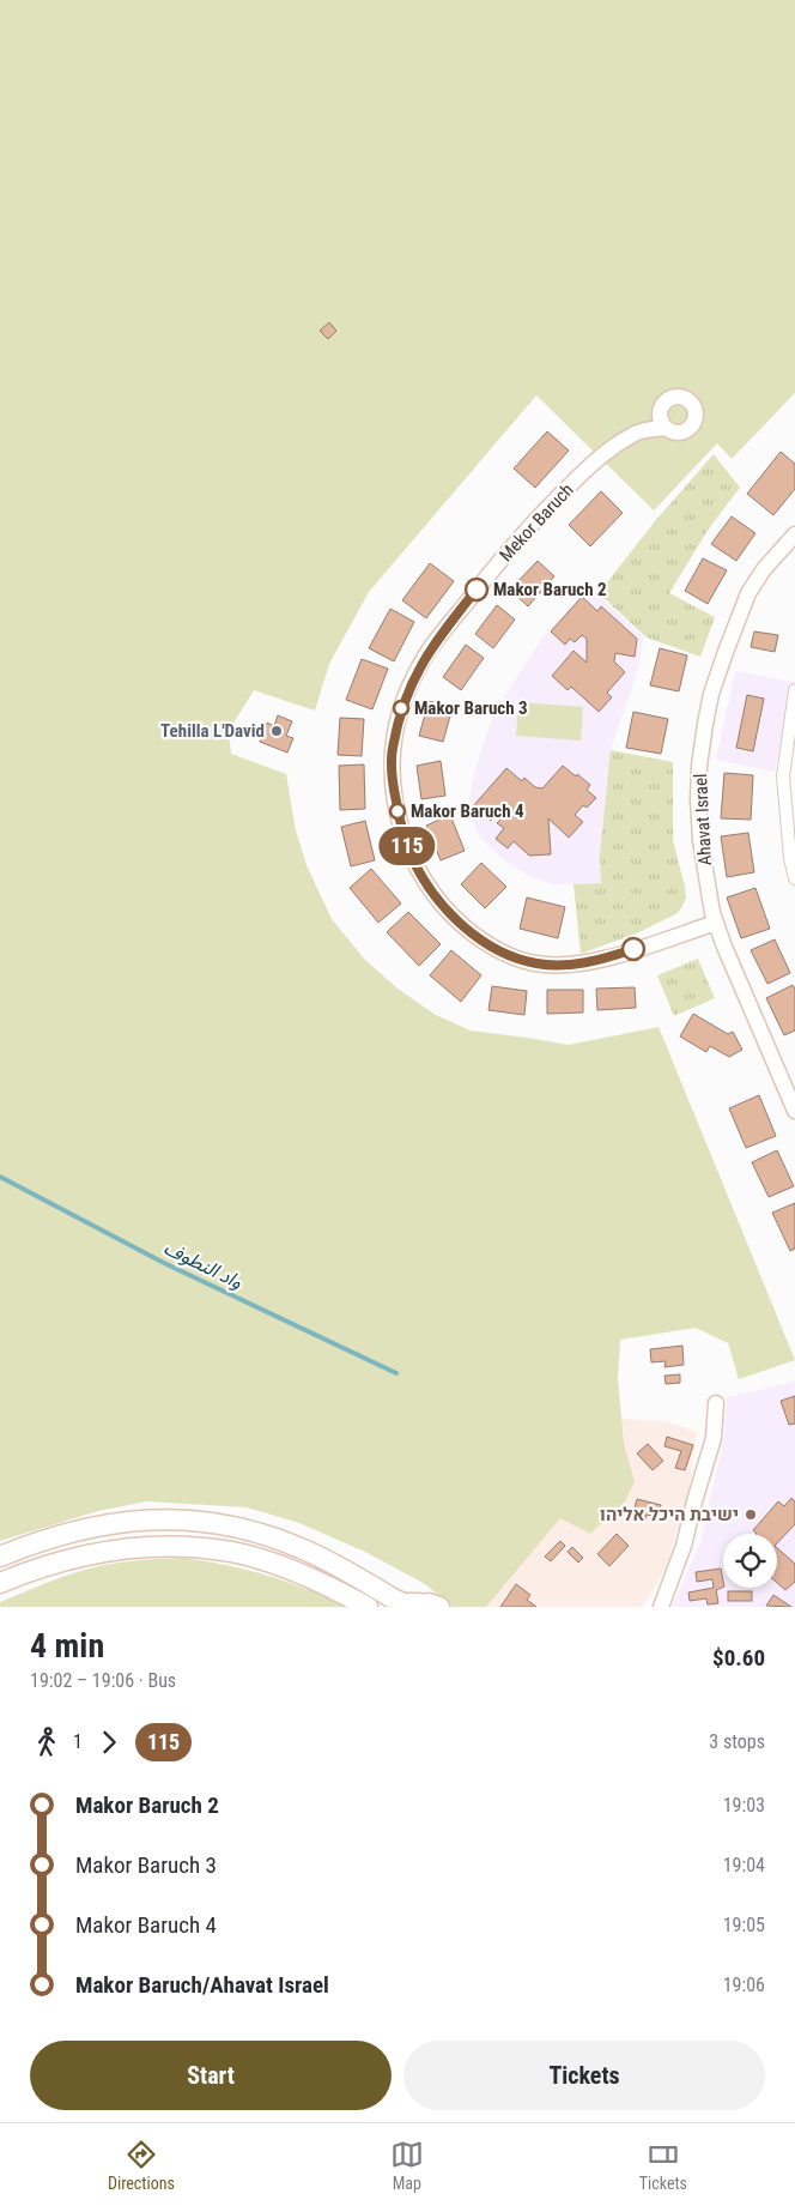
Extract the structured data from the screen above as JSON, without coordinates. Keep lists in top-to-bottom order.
{
  "streets": {
    "street": ["Mekor Baruch", "Ahavat Israel"]
  },
  "crossings": [
    ["Mekor Baruch", "Ahavat Israel"]
  ],
  "water": ["واد النطوف"],
  "places": [
    "Makor Baruch 2",
    "Makor Baruch 3",
    "Tehilla L'David",
    "Makor Baruch 4",
    "ישיבת היכל אליהו"
  ],
  "lines": ["bus line 115"],
  "page": {
    "on_map": "115",
    "heading": ["4 min", "19:02 – 19:06 · Bus", "$0.60"],
    "legs": ["1", "115", "3 stops"],
    "list": [
      {
        "name": "Makor Baruch 2",
        "value": "19:03"
      },
      {
        "name": "Makor Baruch 3",
        "value": "19:04"
      },
      {
        "name": "Makor Baruch 4",
        "value": "19:05"
      },
      {
        "name": "Makor Baruch/Ahavat Israel",
        "value": "19:06"
      }
    ],
    "buttons": ["Start", "Tickets"],
    "tabs": ["Directions", "Map", "Tickets"]
  }
}
